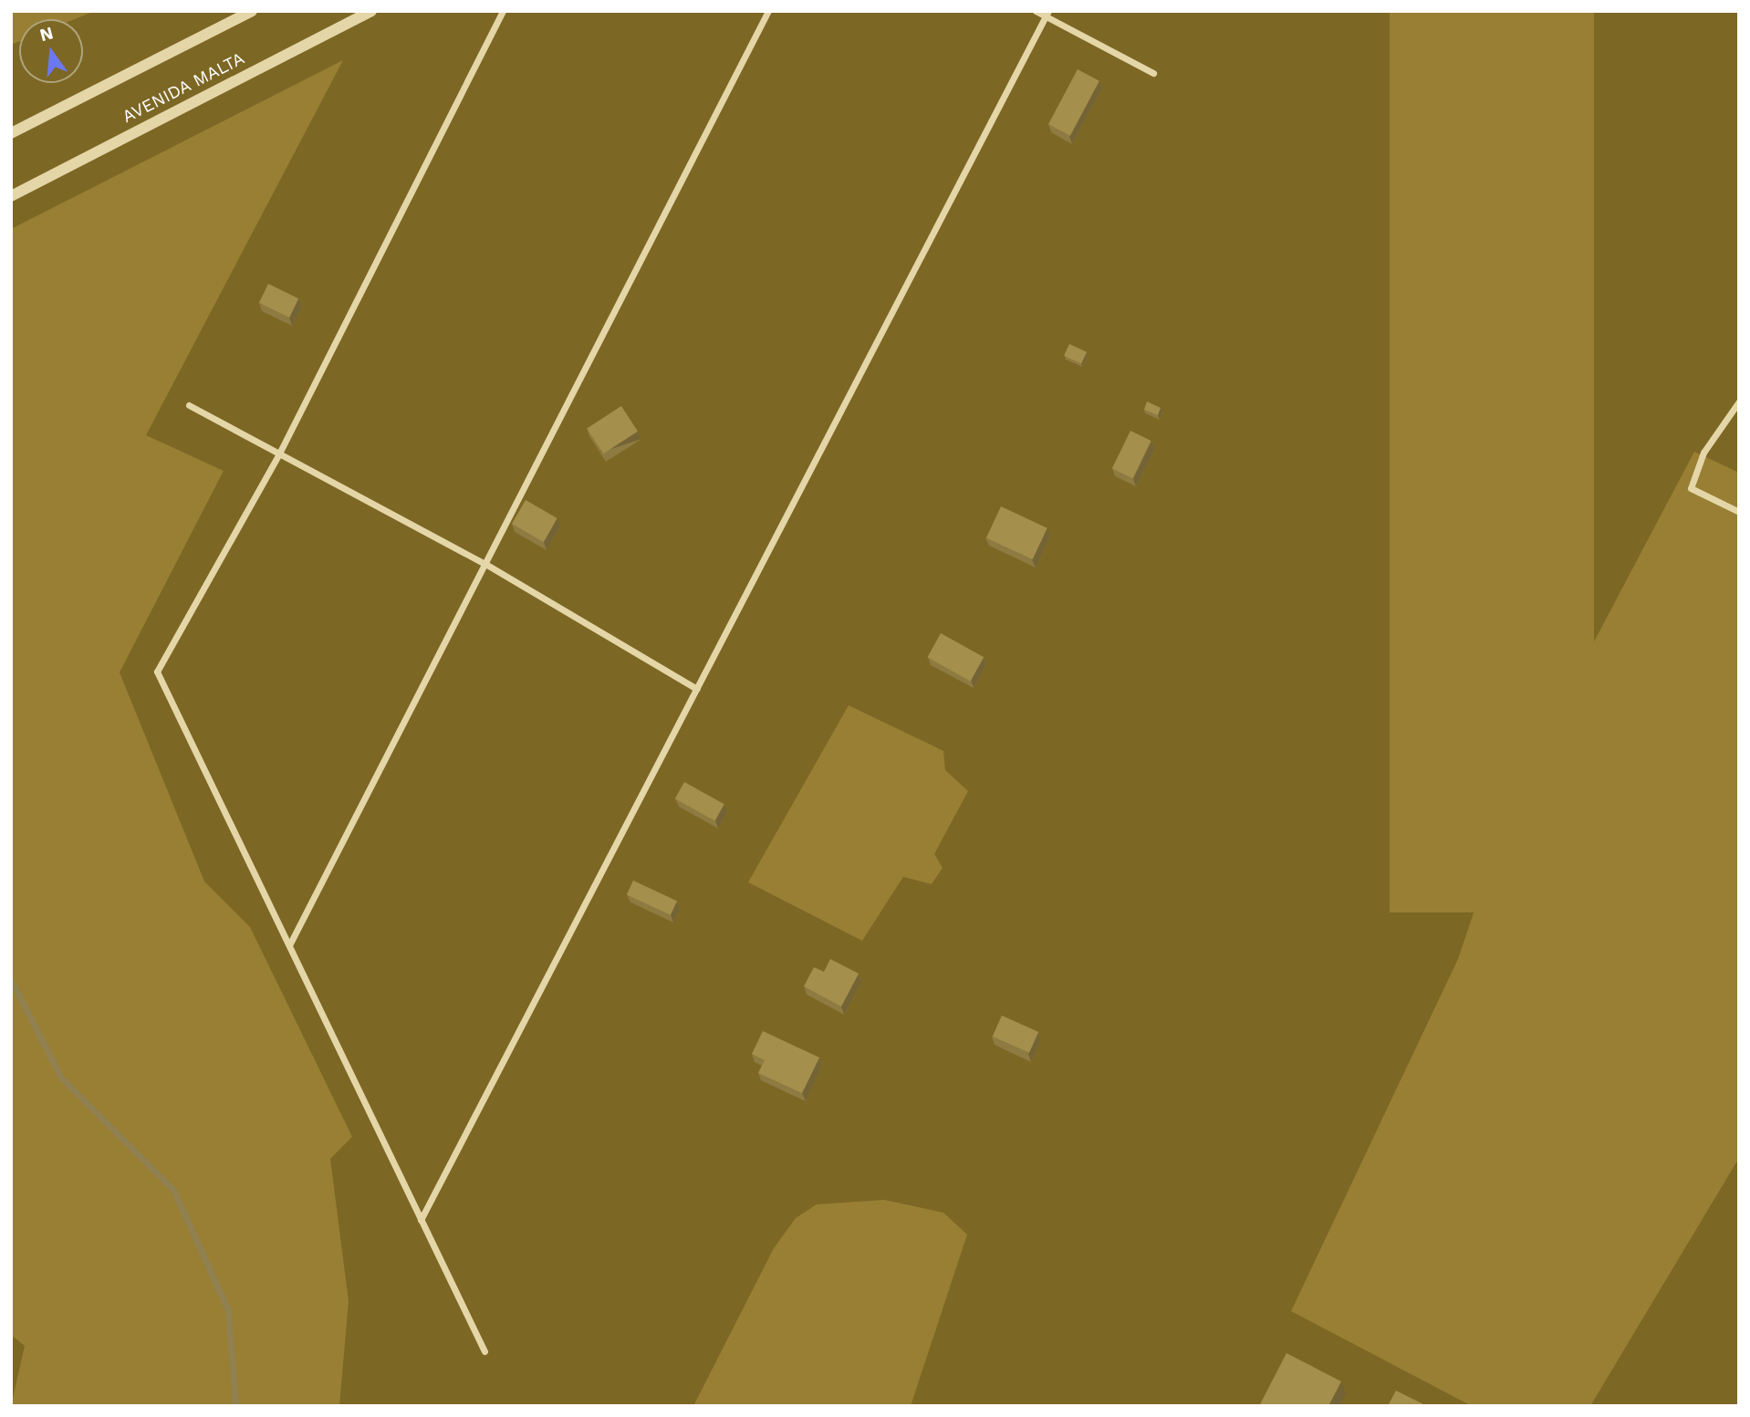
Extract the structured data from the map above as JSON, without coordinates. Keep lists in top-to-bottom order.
{
  "streets": {
    "street": ["AVENIDA MALTA"]
  },
  "north": "top"
}
